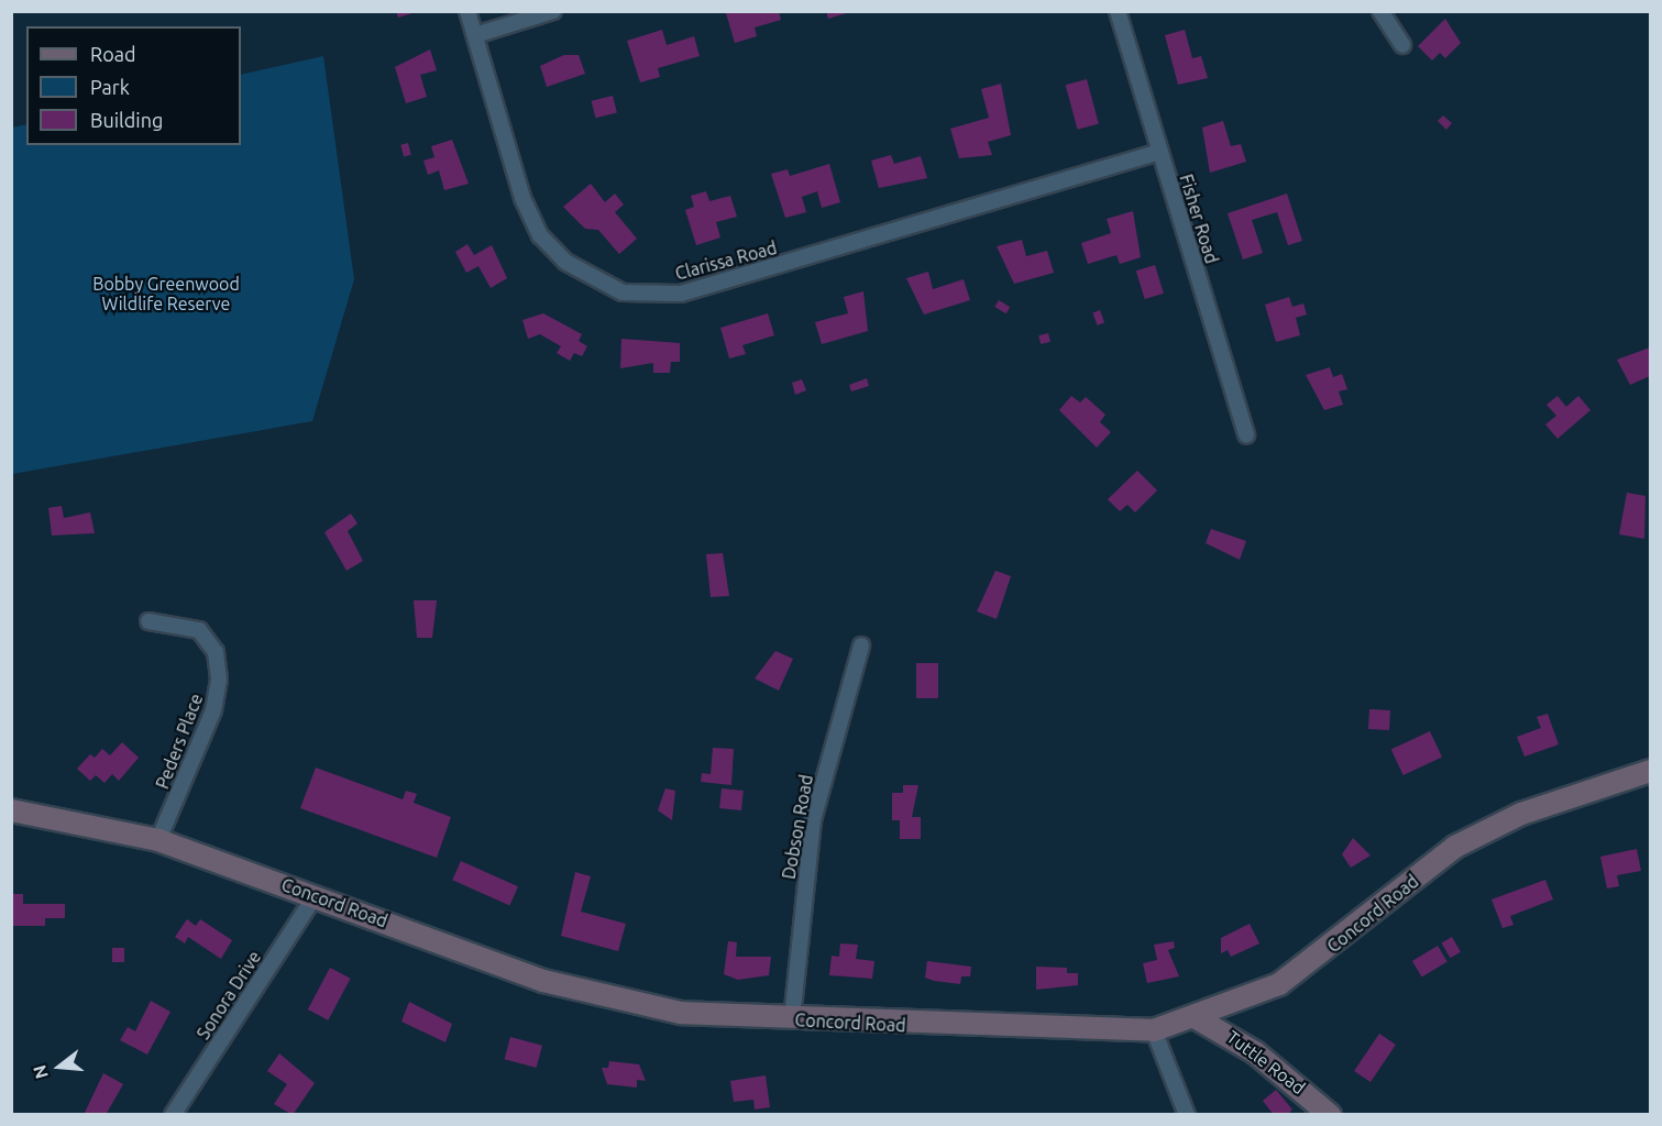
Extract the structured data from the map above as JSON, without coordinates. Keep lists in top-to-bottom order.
{
  "streets": {
    "main road": ["Concord Road", "Tuttle Road"],
    "street": [
      "Fisher Road",
      "Clarissa Road",
      "Peders Place",
      "Dobson Road",
      "Sonora Drive"
    ]
  },
  "crossings": [
    ["Fisher Road", "Clarissa Road"],
    ["Peders Place", "Concord Road"],
    ["Dobson Road", "Concord Road"],
    ["Concord Road", "Sonora Drive"],
    ["Concord Road", "Tuttle Road"]
  ],
  "parks": ["Bobby Greenwood Wildlife Reserve"],
  "legend": ["Road", "Park", "Building"],
  "north": "left"
}
